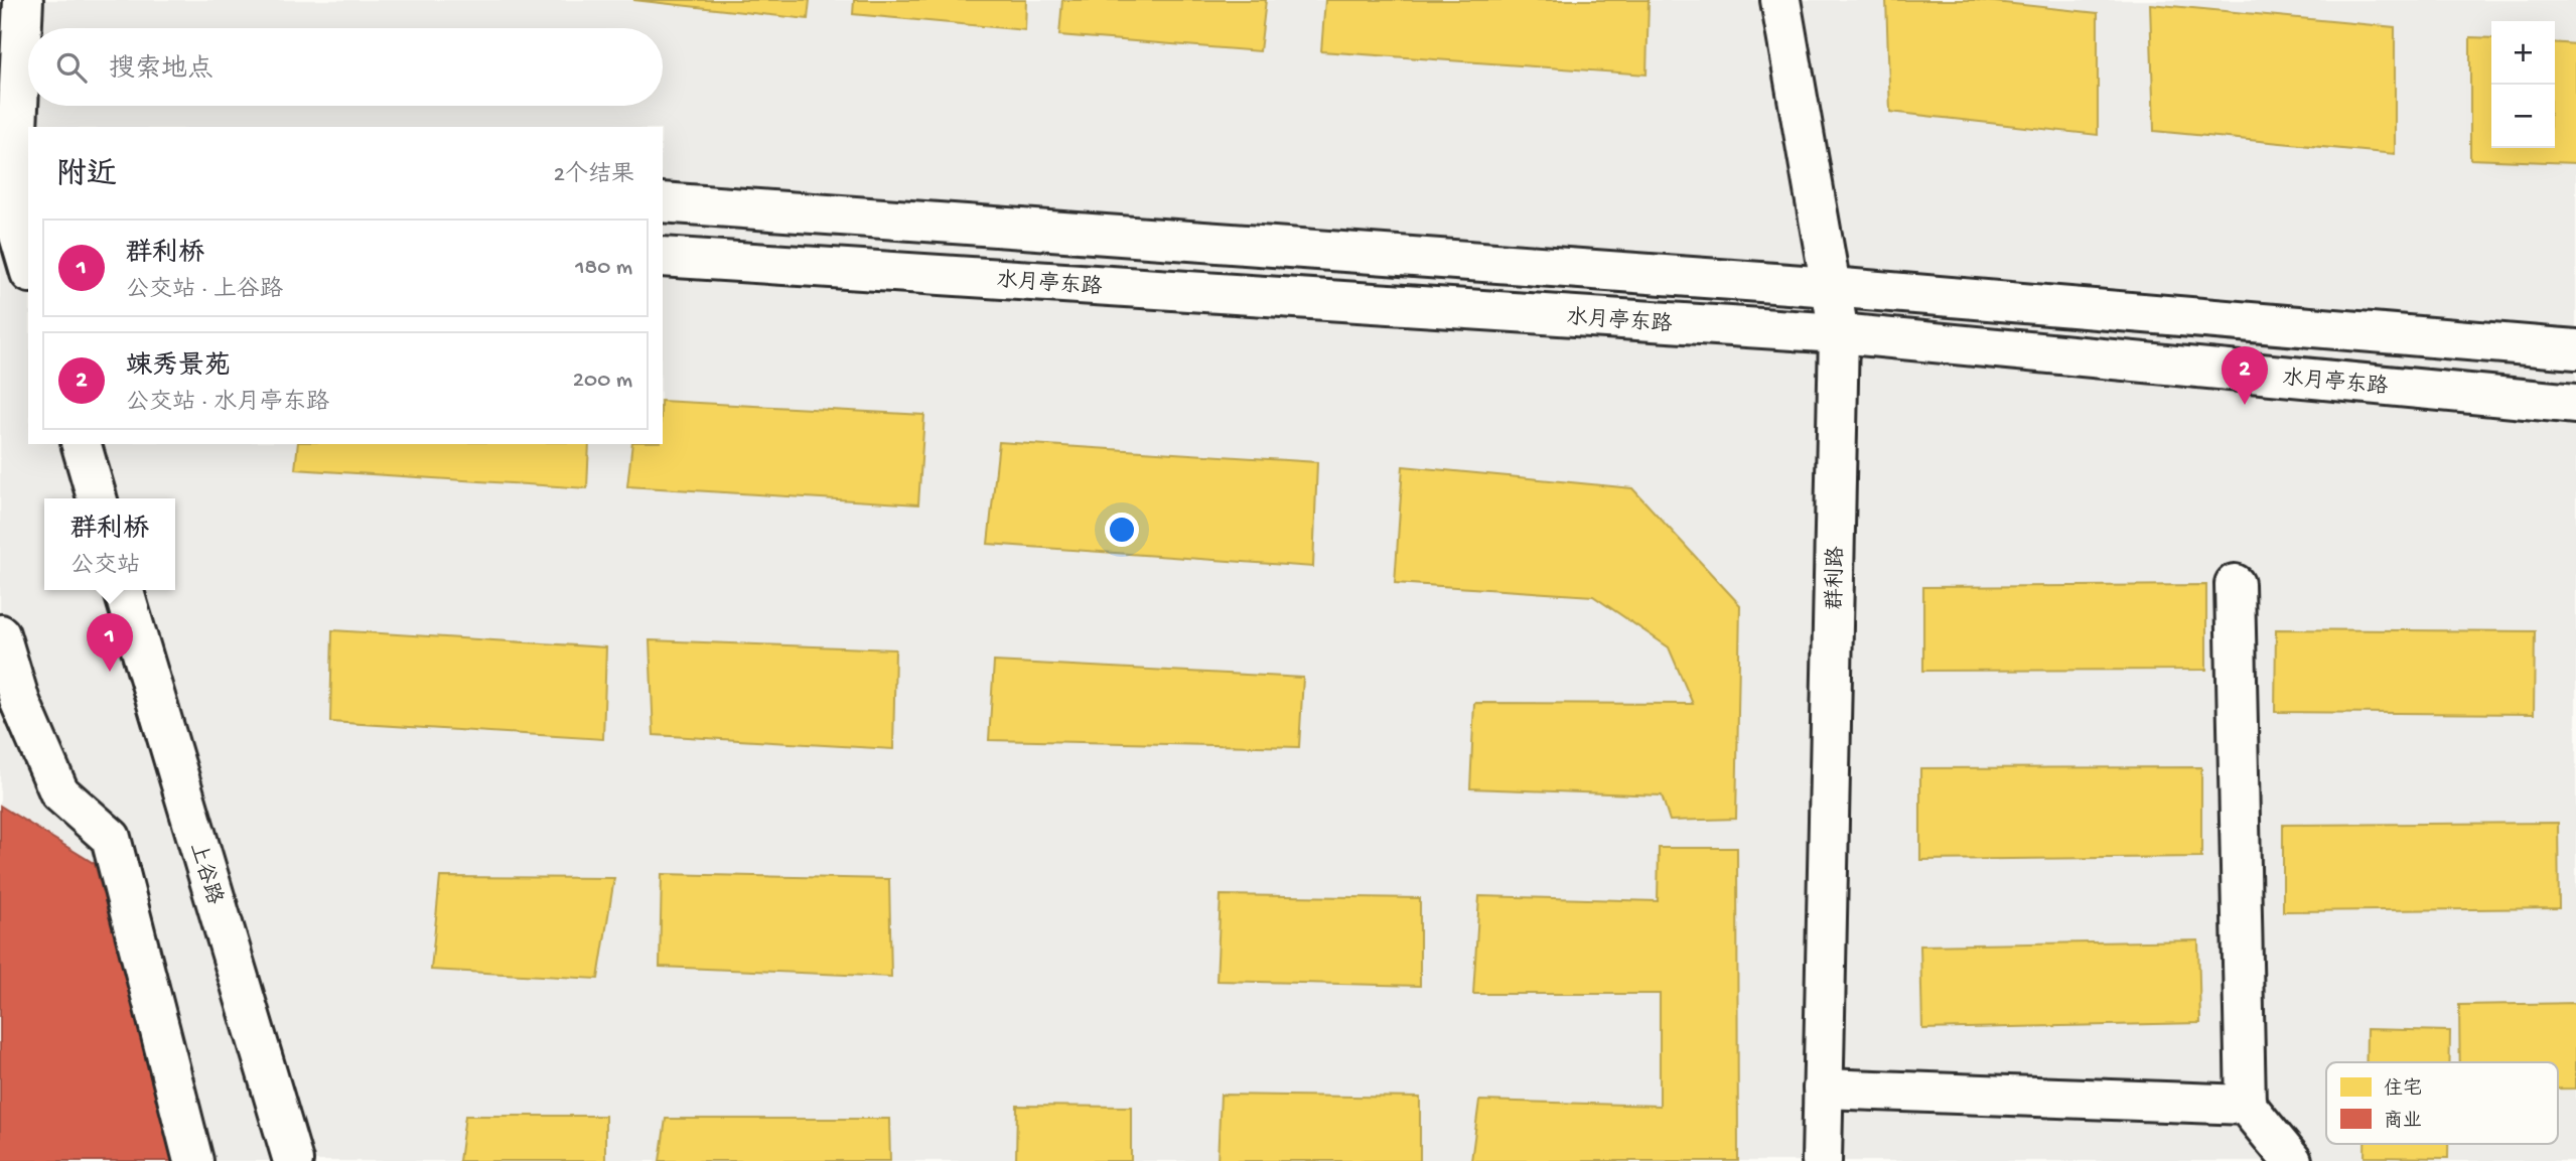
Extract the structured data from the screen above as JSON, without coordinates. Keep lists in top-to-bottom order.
{
  "streets": {
    "main road": ["水月亭东路", "群利路", "上谷路"]
  },
  "crossings": [
    ["水月亭东路", "群利路"]
  ],
  "legend": ["住宅", "商业"],
  "page": {
    "map_buttons": ["+", "−"],
    "search": "搜索地点",
    "heading": ["附近", "2个结果"],
    "list": [
      {
        "mark": "1",
        "name": "群利桥",
        "note": "公交站 · 上谷路",
        "value": "180 m"
      },
      {
        "mark": "2",
        "name": "竦秀景苑",
        "note": "公交站 · 水月亭东路",
        "value": "200 m"
      }
    ],
    "pins": ["2", "1"],
    "popup": ["群利桥", "公交站"]
  }
}
